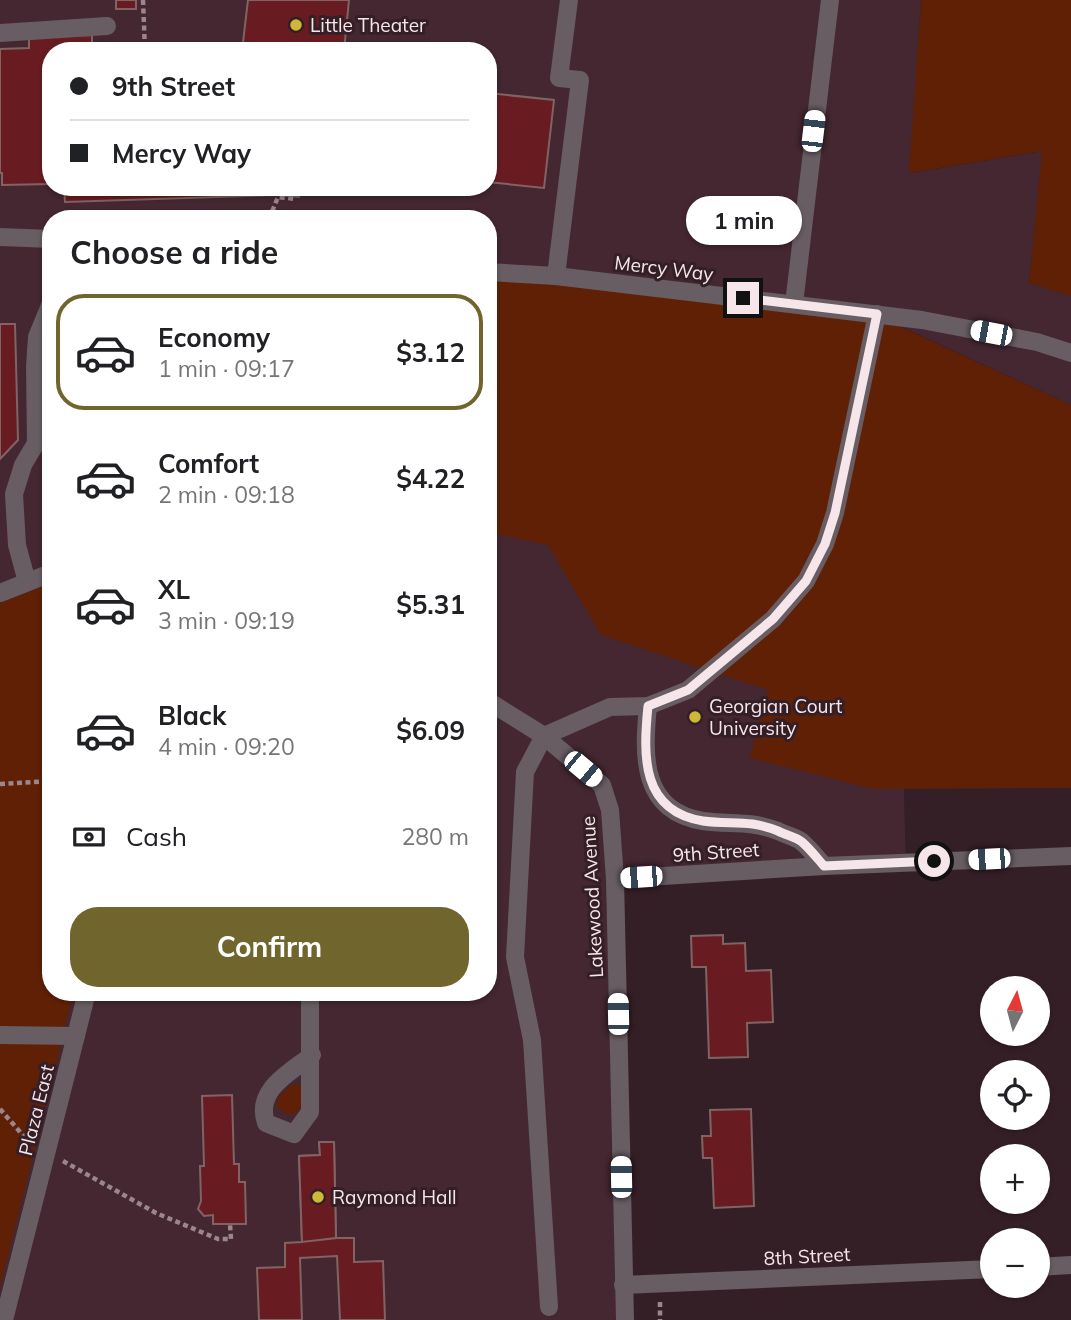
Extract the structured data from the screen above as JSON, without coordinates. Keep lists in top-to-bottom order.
{
  "streets": {
    "street": [
      "Mercy Way",
      "9th Street",
      "Lakewood Avenue",
      "Plaza East",
      "8th Street"
    ]
  },
  "crossings": [
    ["9th Street", "Lakewood Avenue"],
    ["Lakewood Avenue", "8th Street"]
  ],
  "places": ["Little Theater", "Georgian Court University", "Raymond Hall"],
  "north": "top",
  "page": {
    "banner": ["9th Street", "Mercy Way"],
    "bubble": "1 min",
    "heading": "Choose a ride",
    "list": [
      {
        "name": "Economy",
        "note": "1 min · 09:17",
        "value": "$3.12"
      },
      {
        "name": "Comfort",
        "note": "2 min · 09:18",
        "value": "$4.22"
      },
      {
        "name": "XL",
        "note": "3 min · 09:19",
        "value": "$5.31"
      },
      {
        "name": "Black",
        "note": "4 min · 09:20",
        "value": "$6.09"
      }
    ],
    "pay": ["Cash", "280 m"],
    "buttons": "Confirm",
    "map_buttons": ["+", "−"]
  }
}
